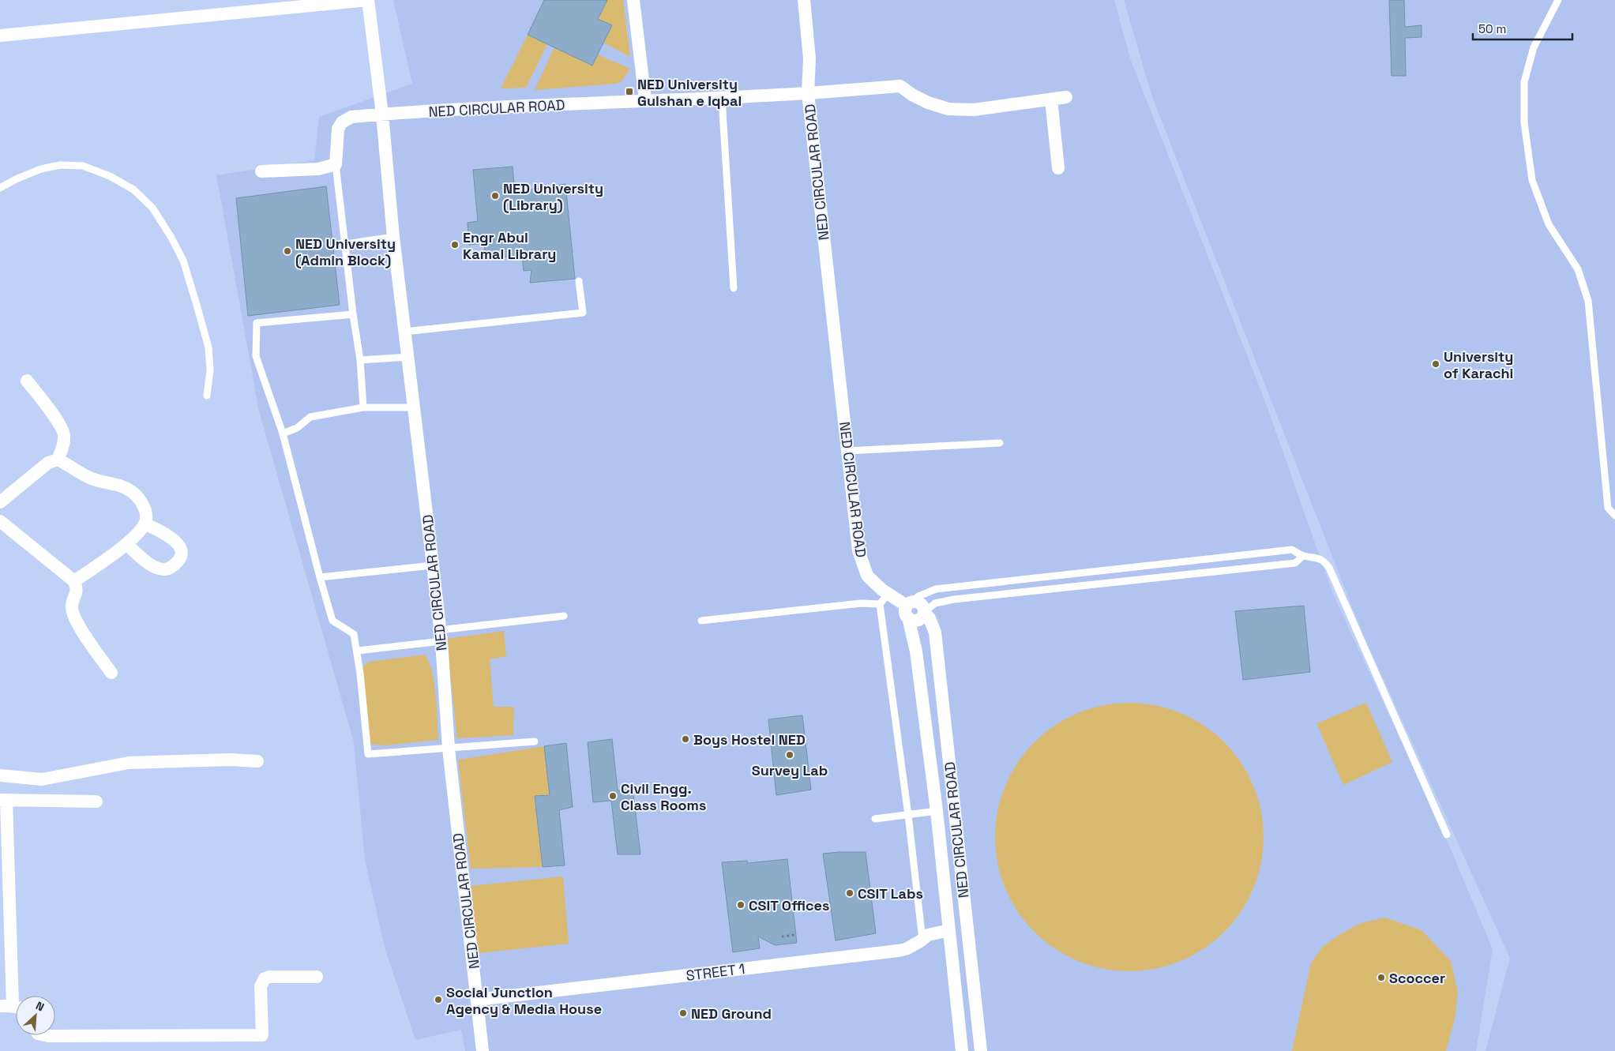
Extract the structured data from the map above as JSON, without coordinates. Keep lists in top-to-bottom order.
{
  "streets": {
    "street": ["NED CIRCULAR ROAD", "STREET 1"]
  },
  "crossings": [
    ["NED CIRCULAR ROAD", "STREET 1"]
  ],
  "places": {
    "transit": ["NED University Gulshan e Iqbal"],
    "other": [
      "NED University (Library)",
      "Engr Abul Kamal Library",
      "NED University (Admin Block)",
      "University of Karachi",
      "Boys Hostel NED",
      "Survey Lab",
      "Civil Engg. Class Rooms",
      "CSIT Labs",
      "CSIT Offices",
      "Scoccer",
      "Social Junction Agency & Media House",
      "NED Ground"
    ]
  },
  "scale_bar": "50 m",
  "north": "top right"
}
